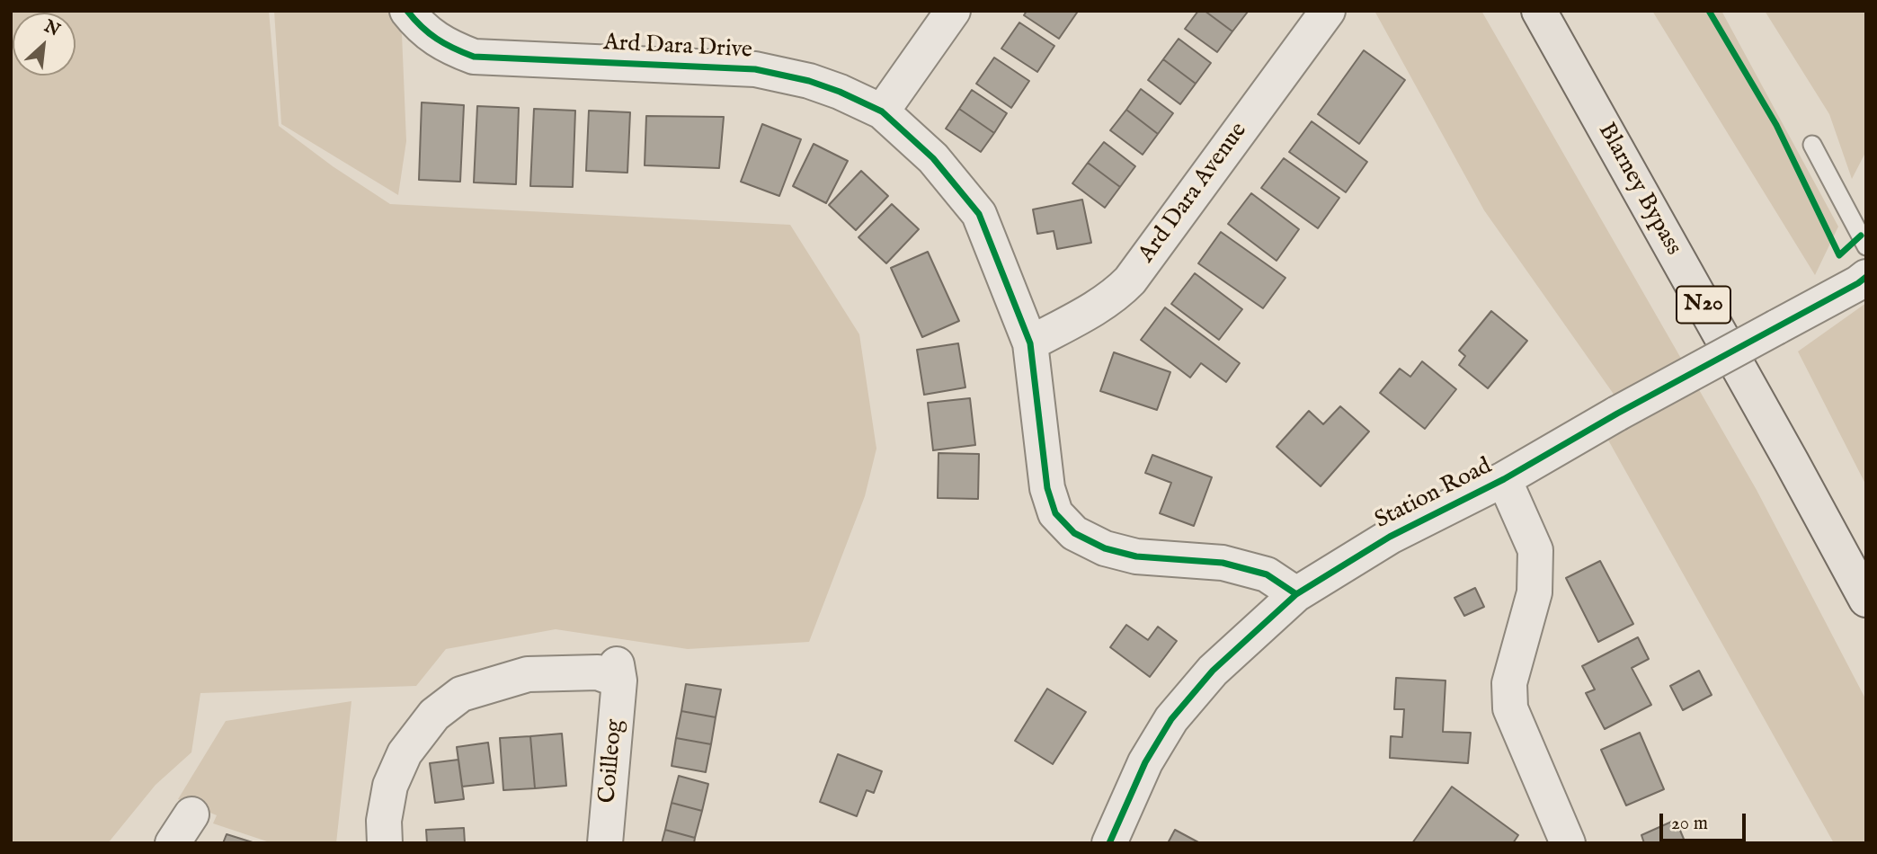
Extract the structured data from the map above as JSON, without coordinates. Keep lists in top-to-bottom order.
{
  "streets": {
    "highway": ["Blarney Bypass", "N20"],
    "street": [
      "Ard Dara Drive",
      "Ard Dara Avenue",
      "Station Road",
      "Coilleog"
    ]
  },
  "crossings": [
    ["Ard Dara Drive", "Ard Dara Avenue"],
    ["Ard Dara Drive", "Station Road"]
  ],
  "scale_bar": "20 m",
  "north": "top right"
}
